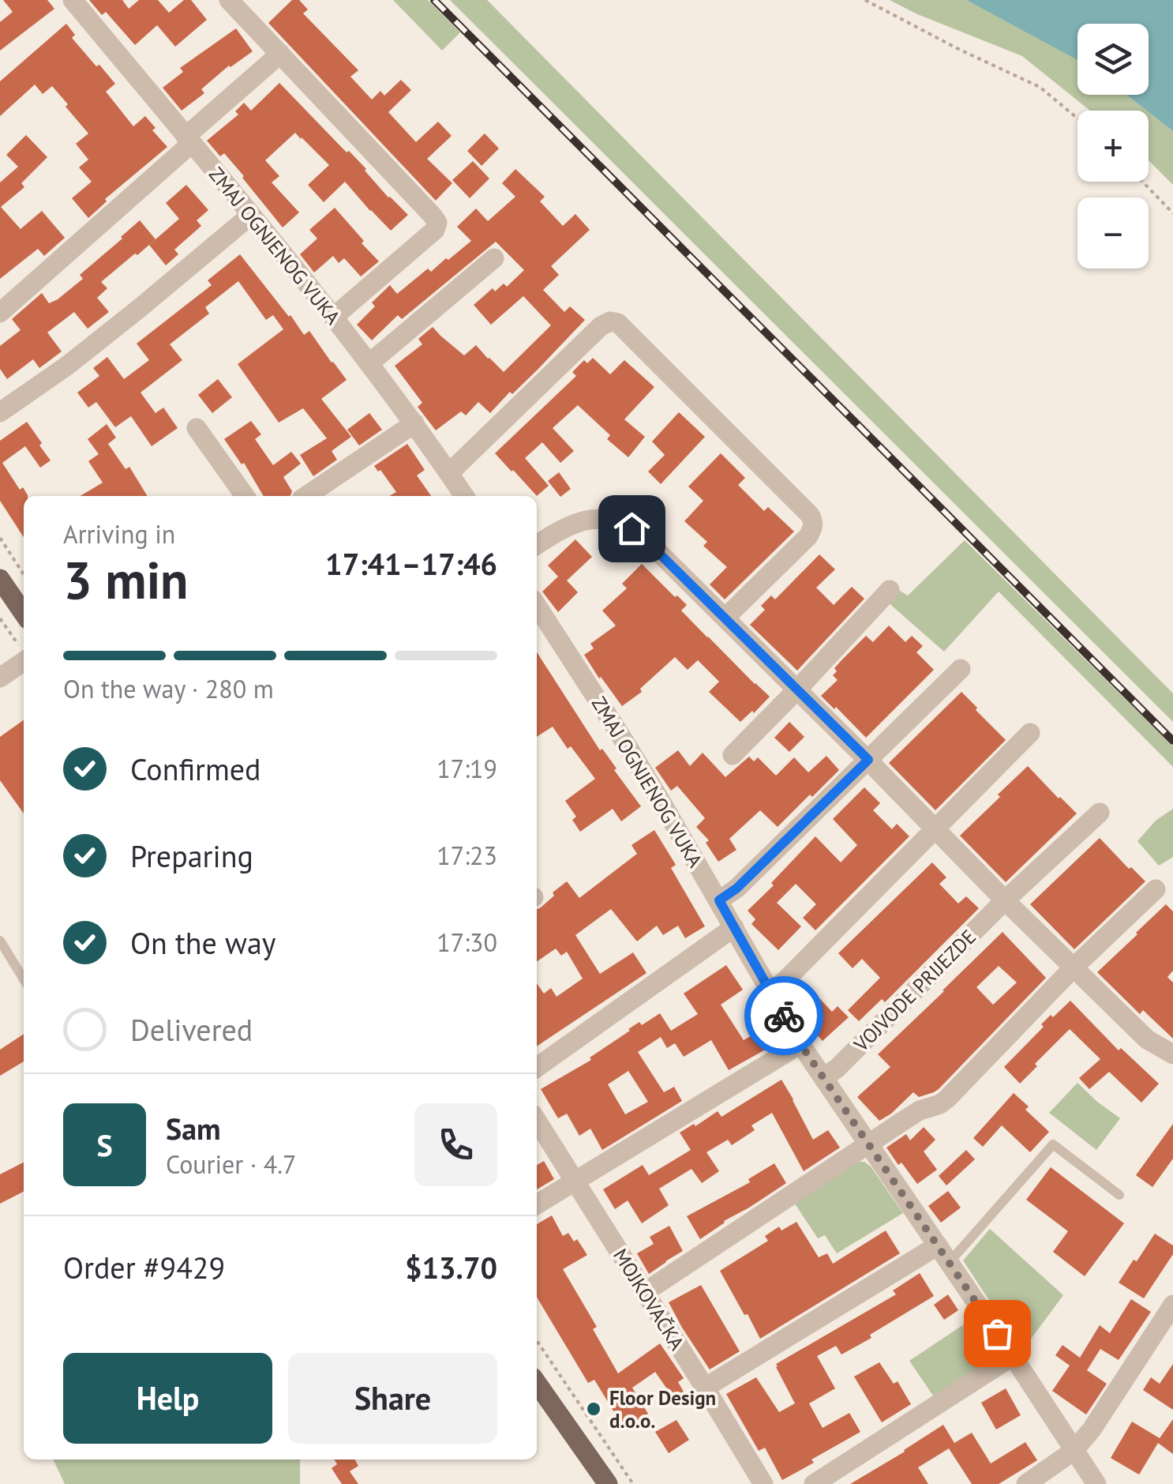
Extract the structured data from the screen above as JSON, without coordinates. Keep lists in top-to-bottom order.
{
  "streets": {
    "street": ["ZMAJ OGNJENOG VUKA", "VOJVODE PRIJEZDE", "MOJKOVAČKA"]
  },
  "crossings": [
    ["ZMAJ OGNJENOG VUKA", "VOJVODE PRIJEZDE"]
  ],
  "places": ["Floor Design d.o.o."],
  "page": {
    "map_buttons": ["+", "−"],
    "heading": ["3 min", "Arriving in", "17:41–17:46"],
    "panel": [
      "Sam",
      "Courier · 4.7",
      "Order #9429",
      "$13.70"
    ],
    "bar": "On the way · 280 m",
    "list": [
      ["Confirmed", "17:19"],
      ["Preparing", "17:23"],
      ["On the way", "17:30"],
      "Delivered"
    ],
    "round": "S",
    "buttons": ["Help", "Share"]
  }
}
